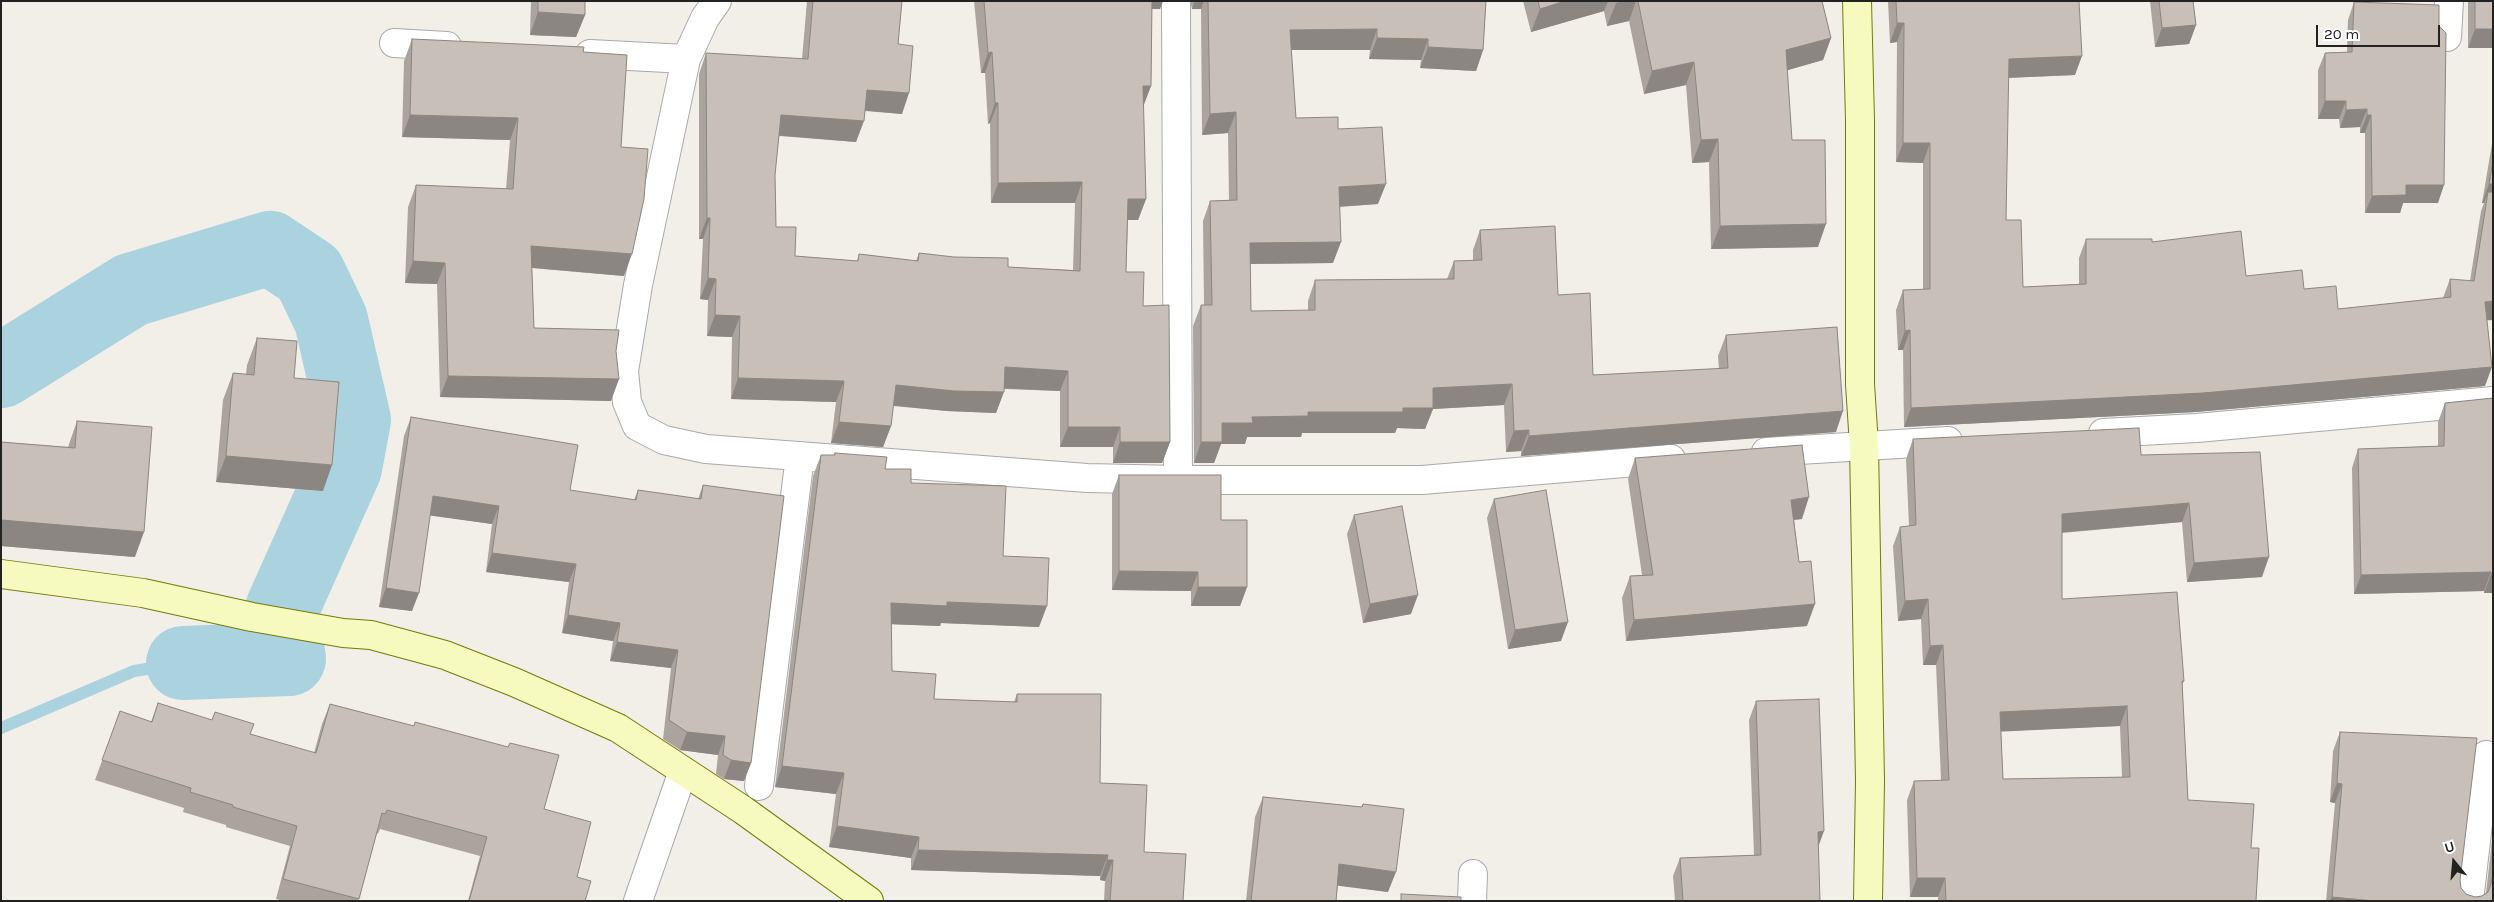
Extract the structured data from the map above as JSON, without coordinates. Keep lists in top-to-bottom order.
{
  "scale_bar": "20 m",
  "north": "top"
}
